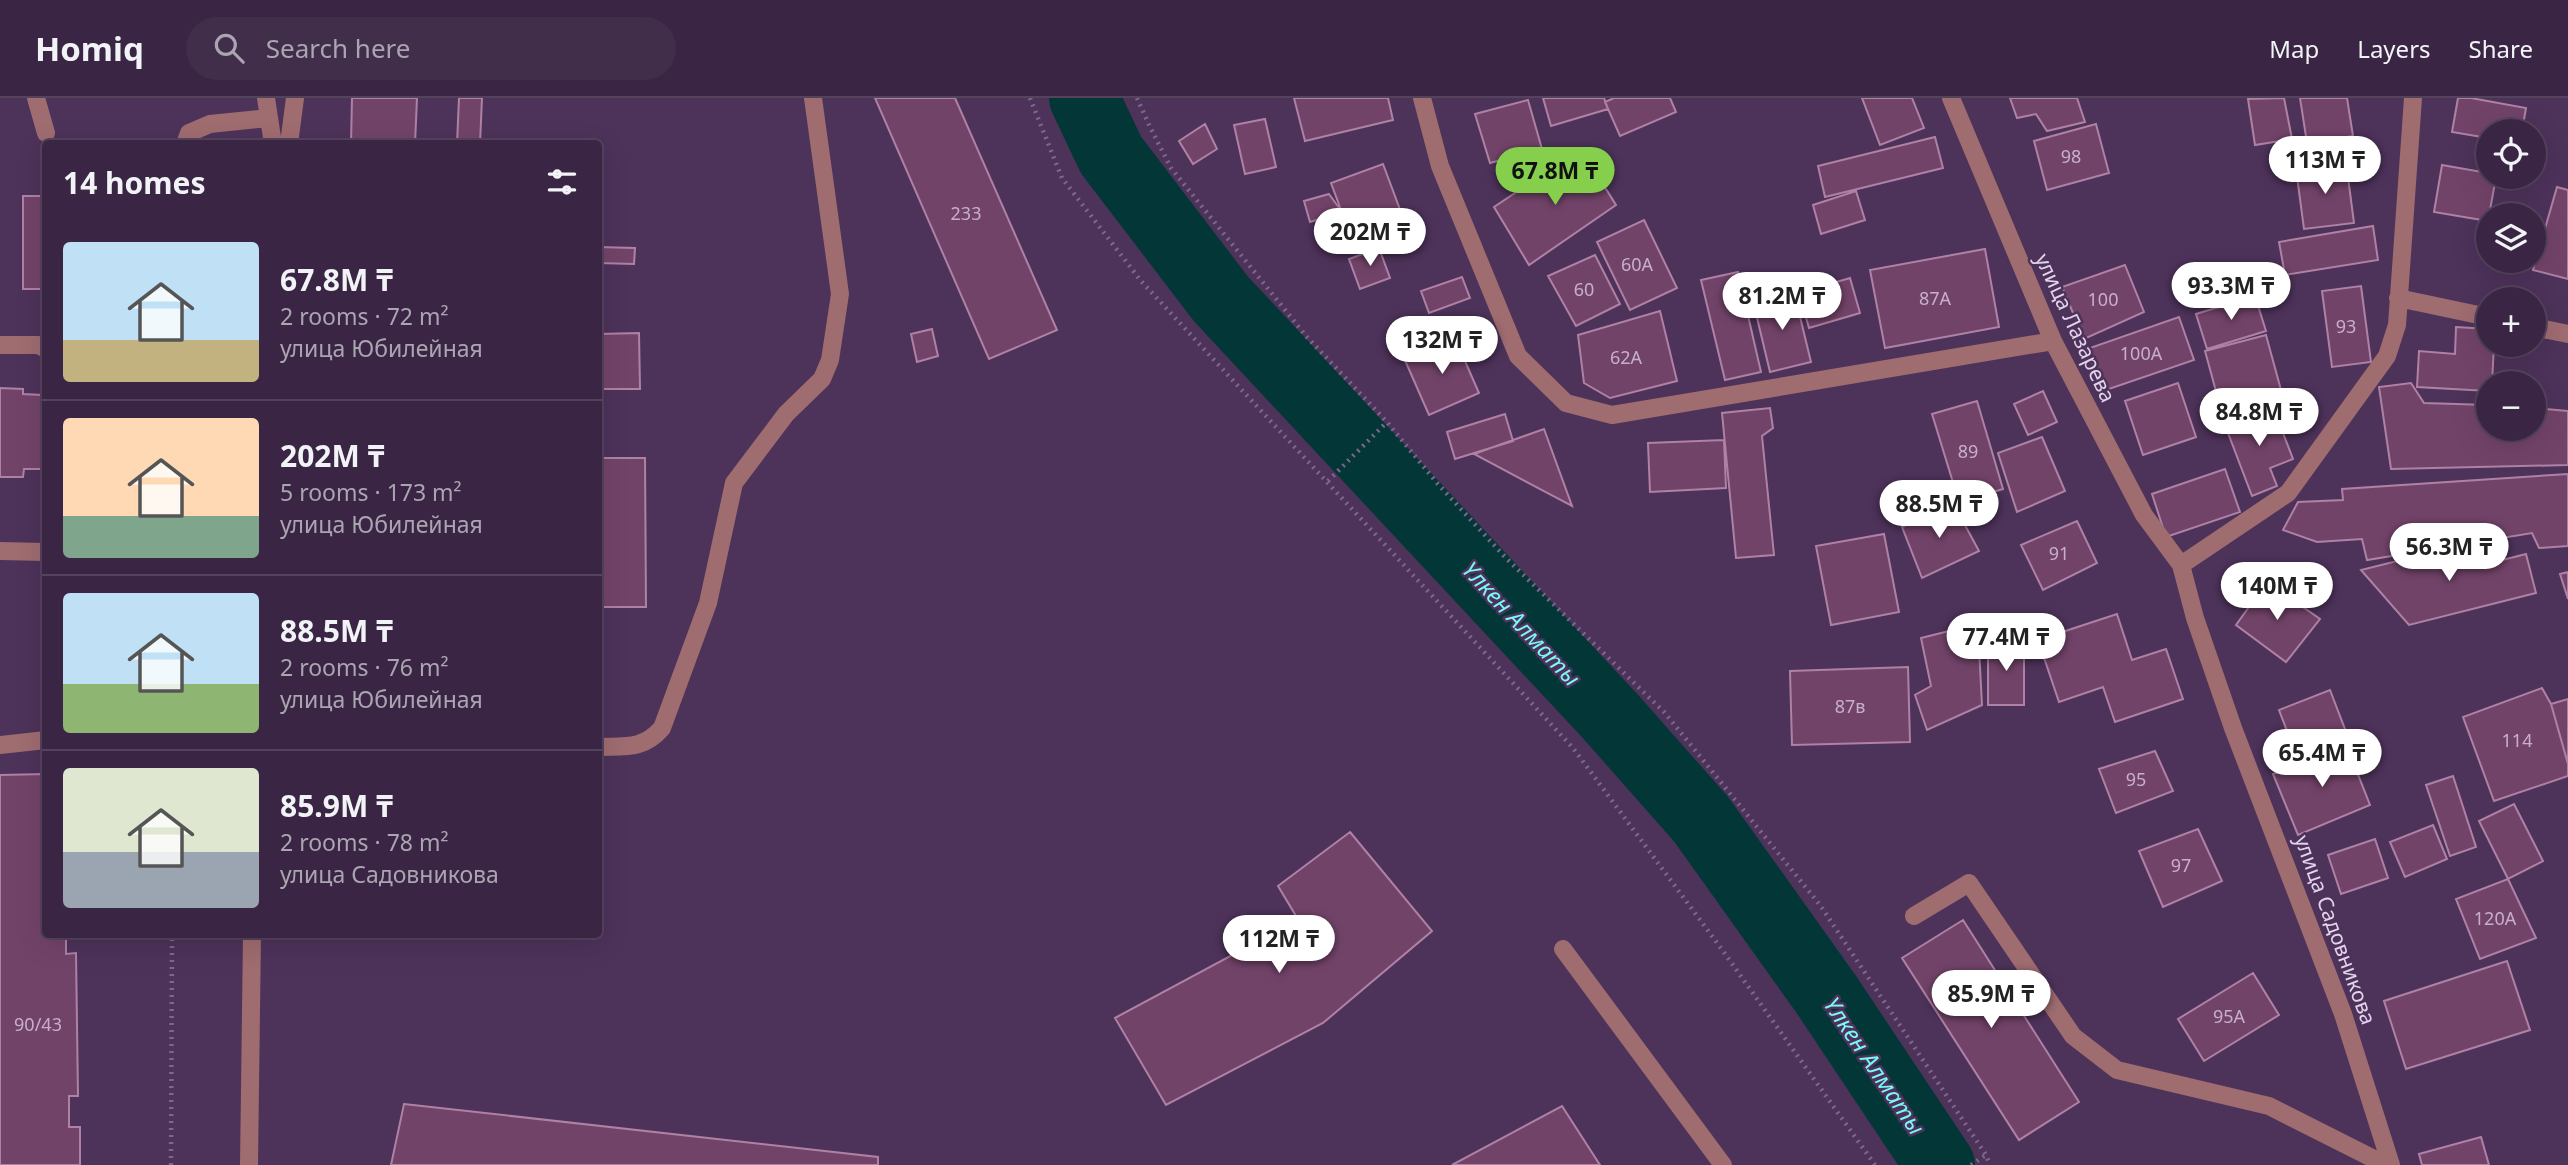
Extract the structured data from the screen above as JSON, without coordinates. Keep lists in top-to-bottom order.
{
  "streets": {
    "street": ["улица Лазарева", "улица Садовникова"]
  },
  "crossings": [
    ["улица Лазарева", "улица Садовникова"]
  ],
  "water": ["Үлкен Алматы"],
  "house_numbers": [
    "98",
    "233",
    "60А",
    "60",
    "87А",
    "100",
    "93",
    "100А",
    "62А",
    "89",
    "91",
    "87в",
    "114",
    "95",
    "97",
    "120А",
    "95А",
    "90/43"
  ],
  "page": {
    "header": "Homiq",
    "search": "Search here",
    "nav": ["Map", "Layers", "Share"],
    "map_buttons": ["+", "−"],
    "price": [
      "113M ₸",
      "67.8M ₸",
      "202M ₸",
      "93.3M ₸",
      "81.2M ₸",
      "132M ₸",
      "84.8M ₸",
      "88.5M ₸",
      "56.3M ₸",
      "140M ₸",
      "77.4M ₸",
      "65.4M ₸",
      "112M ₸",
      "85.9M ₸"
    ],
    "heading": "14 homes",
    "list": [
      {
        "name": "67.8M ₸",
        "note": "2 rooms · 72 m² · улица Юбилейная"
      },
      {
        "name": "202M ₸",
        "note": "5 rooms · 173 m² · улица Юбилейная"
      },
      {
        "name": "88.5M ₸",
        "note": "2 rooms · 76 m² · улица Юбилейная"
      },
      {
        "name": "85.9M ₸",
        "note": "2 rooms · 78 m² · улица Садовникова"
      }
    ]
  }
}
